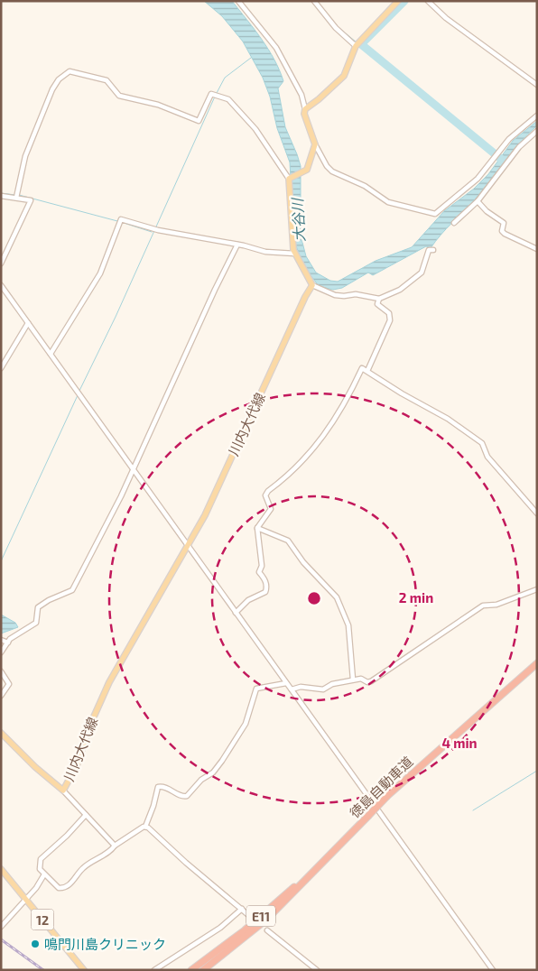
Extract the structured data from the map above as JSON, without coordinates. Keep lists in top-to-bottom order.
{
  "streets": {
    "highway": ["徳島自動車道", "E11"],
    "main road": ["川内大代線", "12"]
  },
  "water": ["大谷川"],
  "places": ["鳴門川島クリニック"],
  "rings": ["2 min", "4 min"]
}
